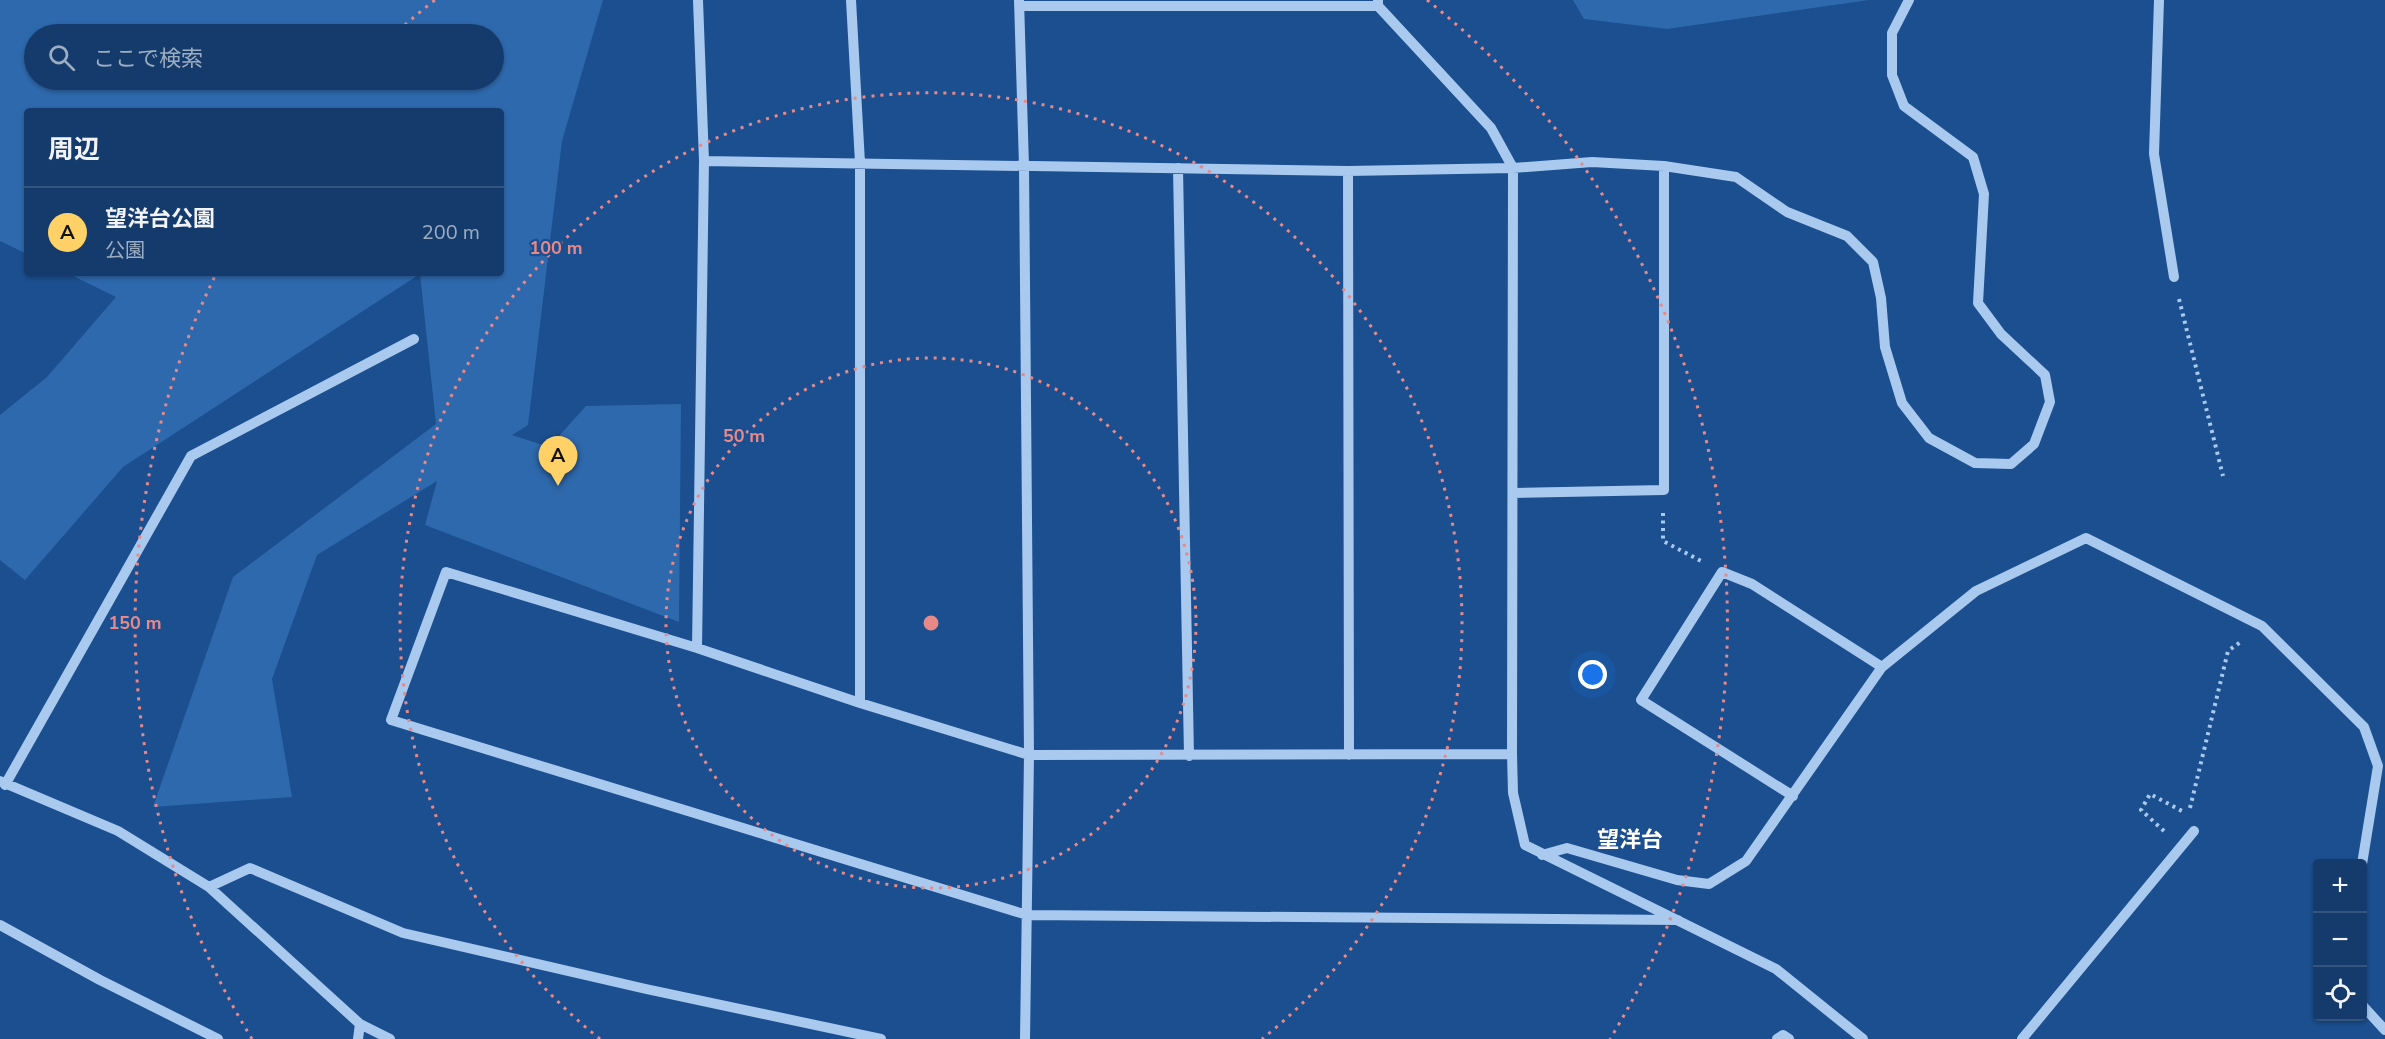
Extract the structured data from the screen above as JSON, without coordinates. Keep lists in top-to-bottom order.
{
  "districts": ["望洋台"],
  "page": {
    "search": "ここで検索",
    "heading": "周辺",
    "list": [
      {
        "mark": "A",
        "name": "望洋台公園",
        "note": "公園",
        "value": "200 m"
      }
    ],
    "pins": "A",
    "map_buttons": ["+", "−"]
  },
  "rings": ["100 m", "50 m", "150 m"]
}
